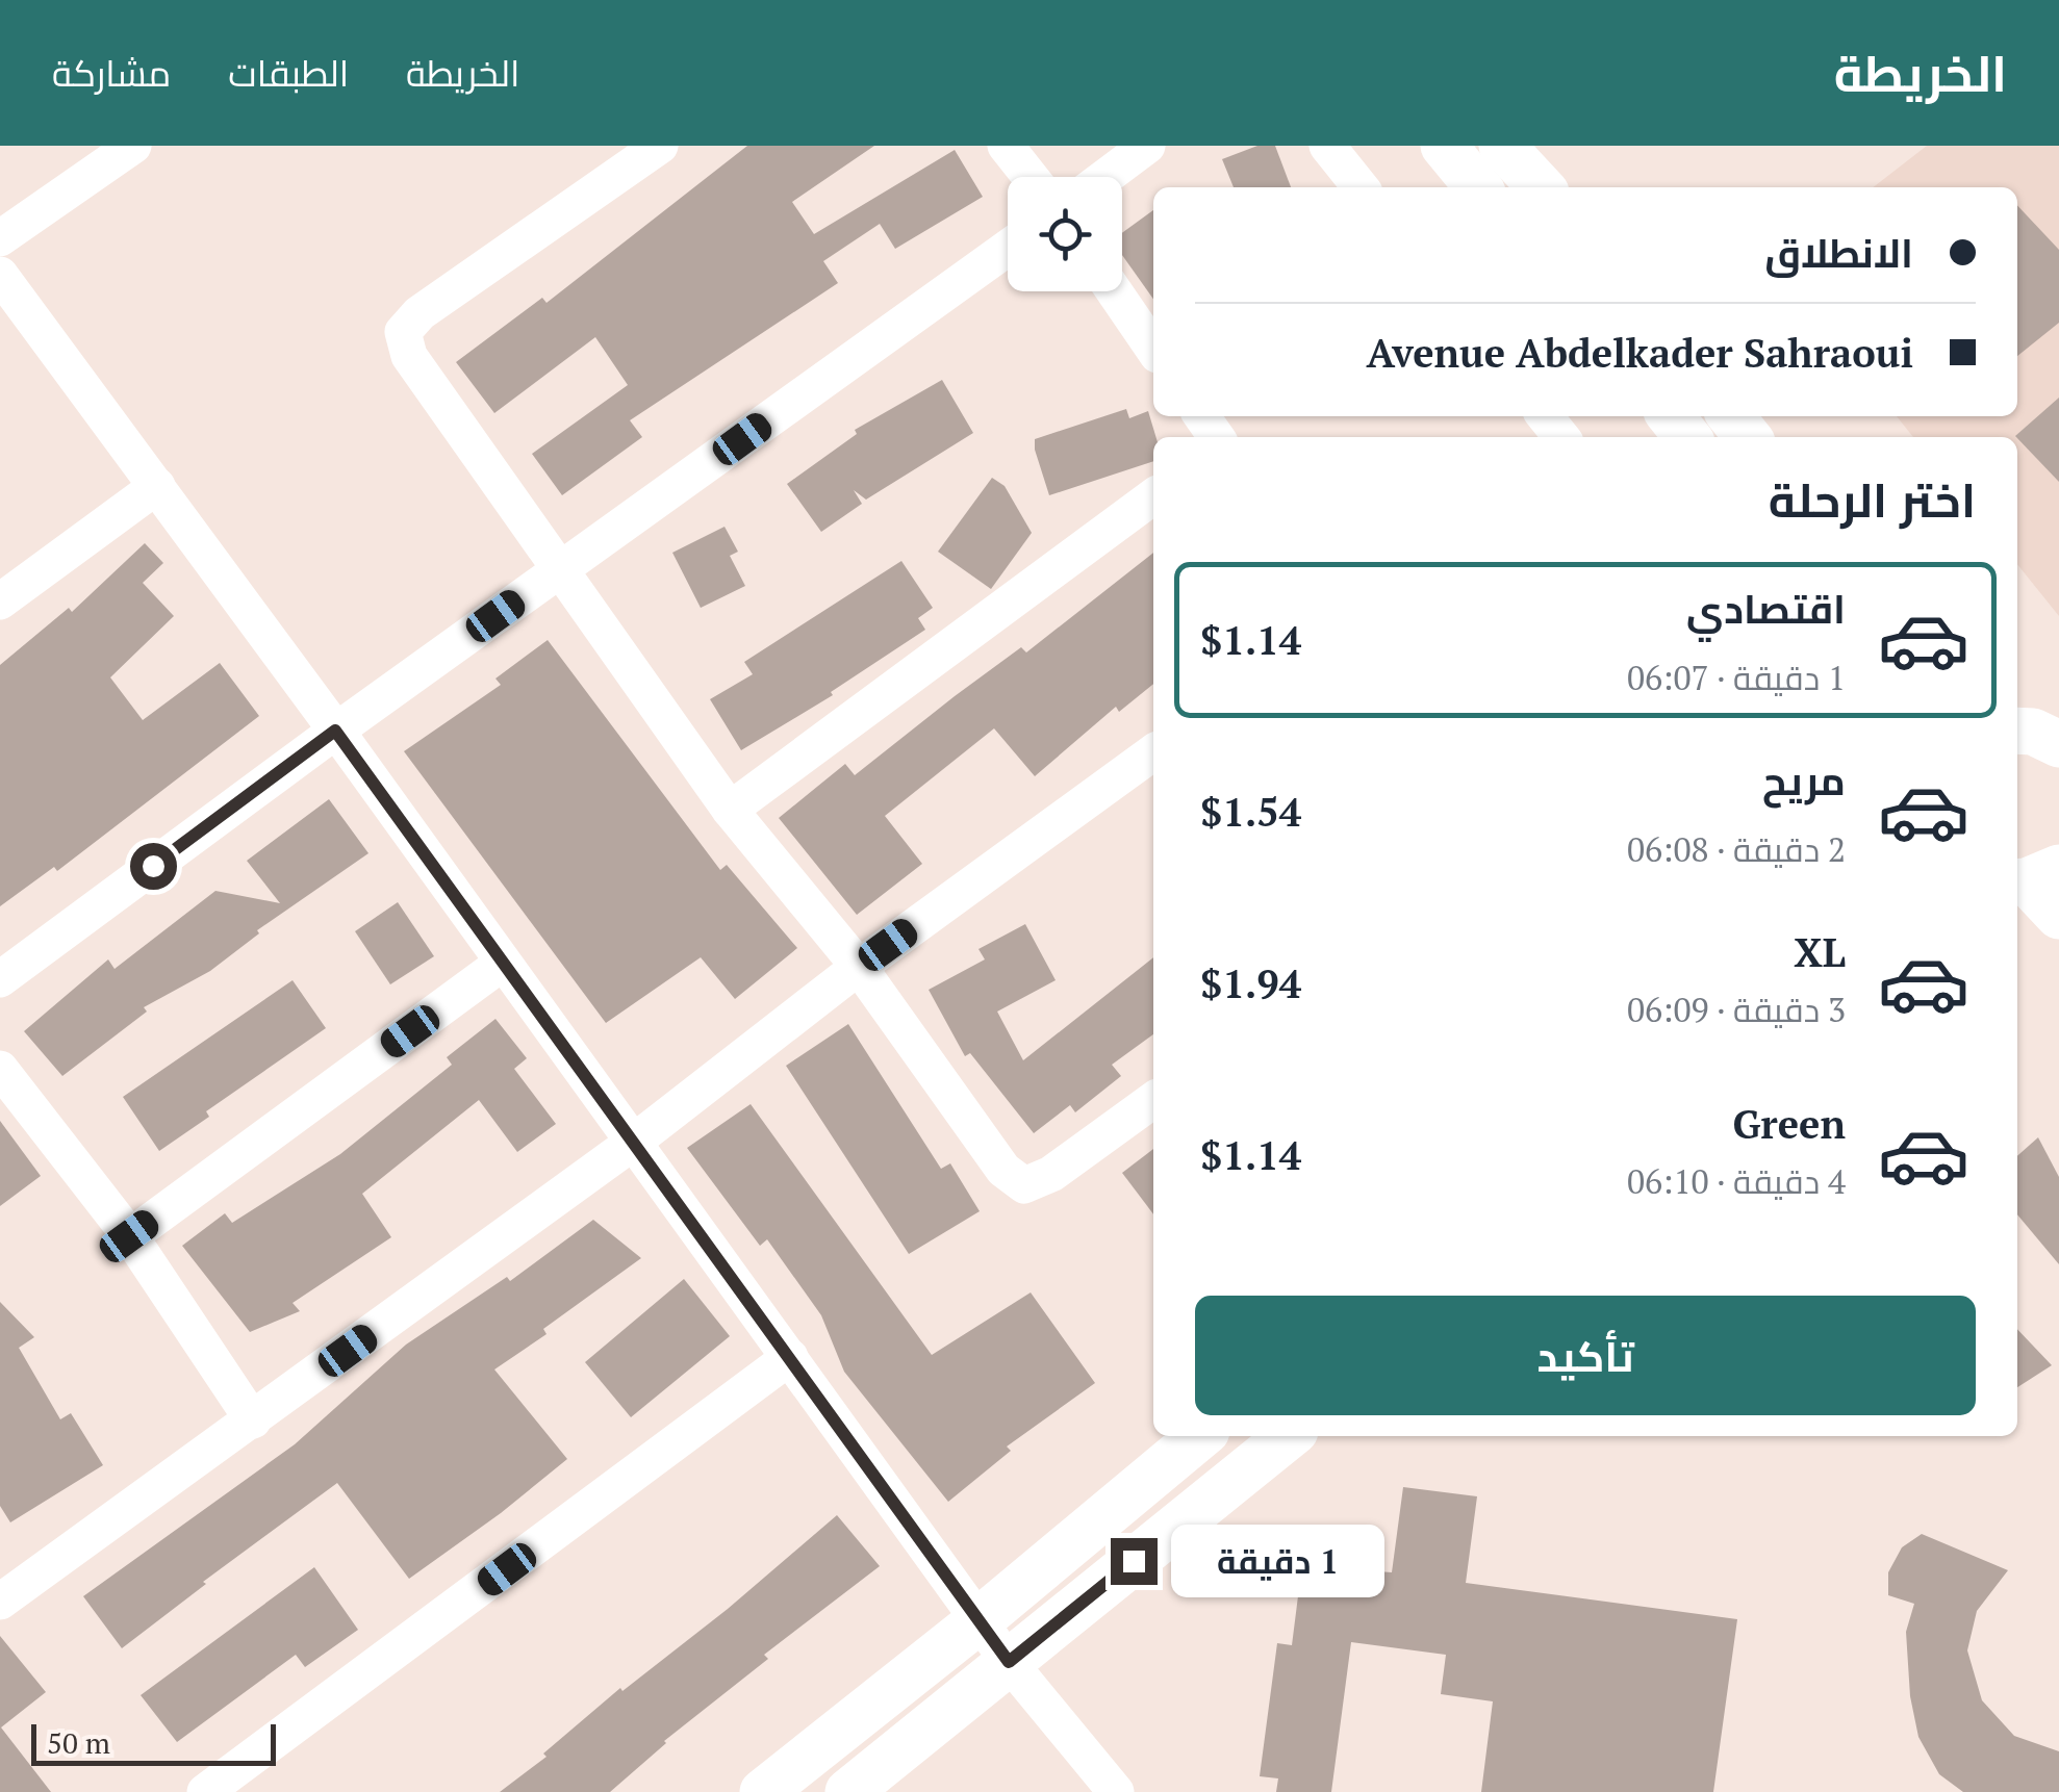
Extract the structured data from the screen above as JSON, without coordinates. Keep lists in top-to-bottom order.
{
  "scale_bar": "50 m",
  "page": {
    "header": "الخريطة",
    "nav": ["الخريطة", "الطبقات", "مشاركة"],
    "banner": ["الانطلاق", "Avenue Abdelkader Sahraoui"],
    "heading": "اختر الرحلة",
    "list": [
      {
        "name": "اقتصادي",
        "note": "1 دقيقة · 06:07",
        "value": "$1.14"
      },
      {
        "name": "مريح",
        "note": "2 دقيقة · 06:08",
        "value": "$1.54"
      },
      {
        "name": "XL",
        "note": "3 دقيقة · 06:09",
        "value": "$1.94"
      },
      {
        "name": "Green",
        "note": "4 دقيقة · 06:10",
        "value": "$1.14"
      }
    ],
    "buttons": "تأكيد",
    "bubble": "1 دقيقة",
    "scale": "50 m"
  }
}
